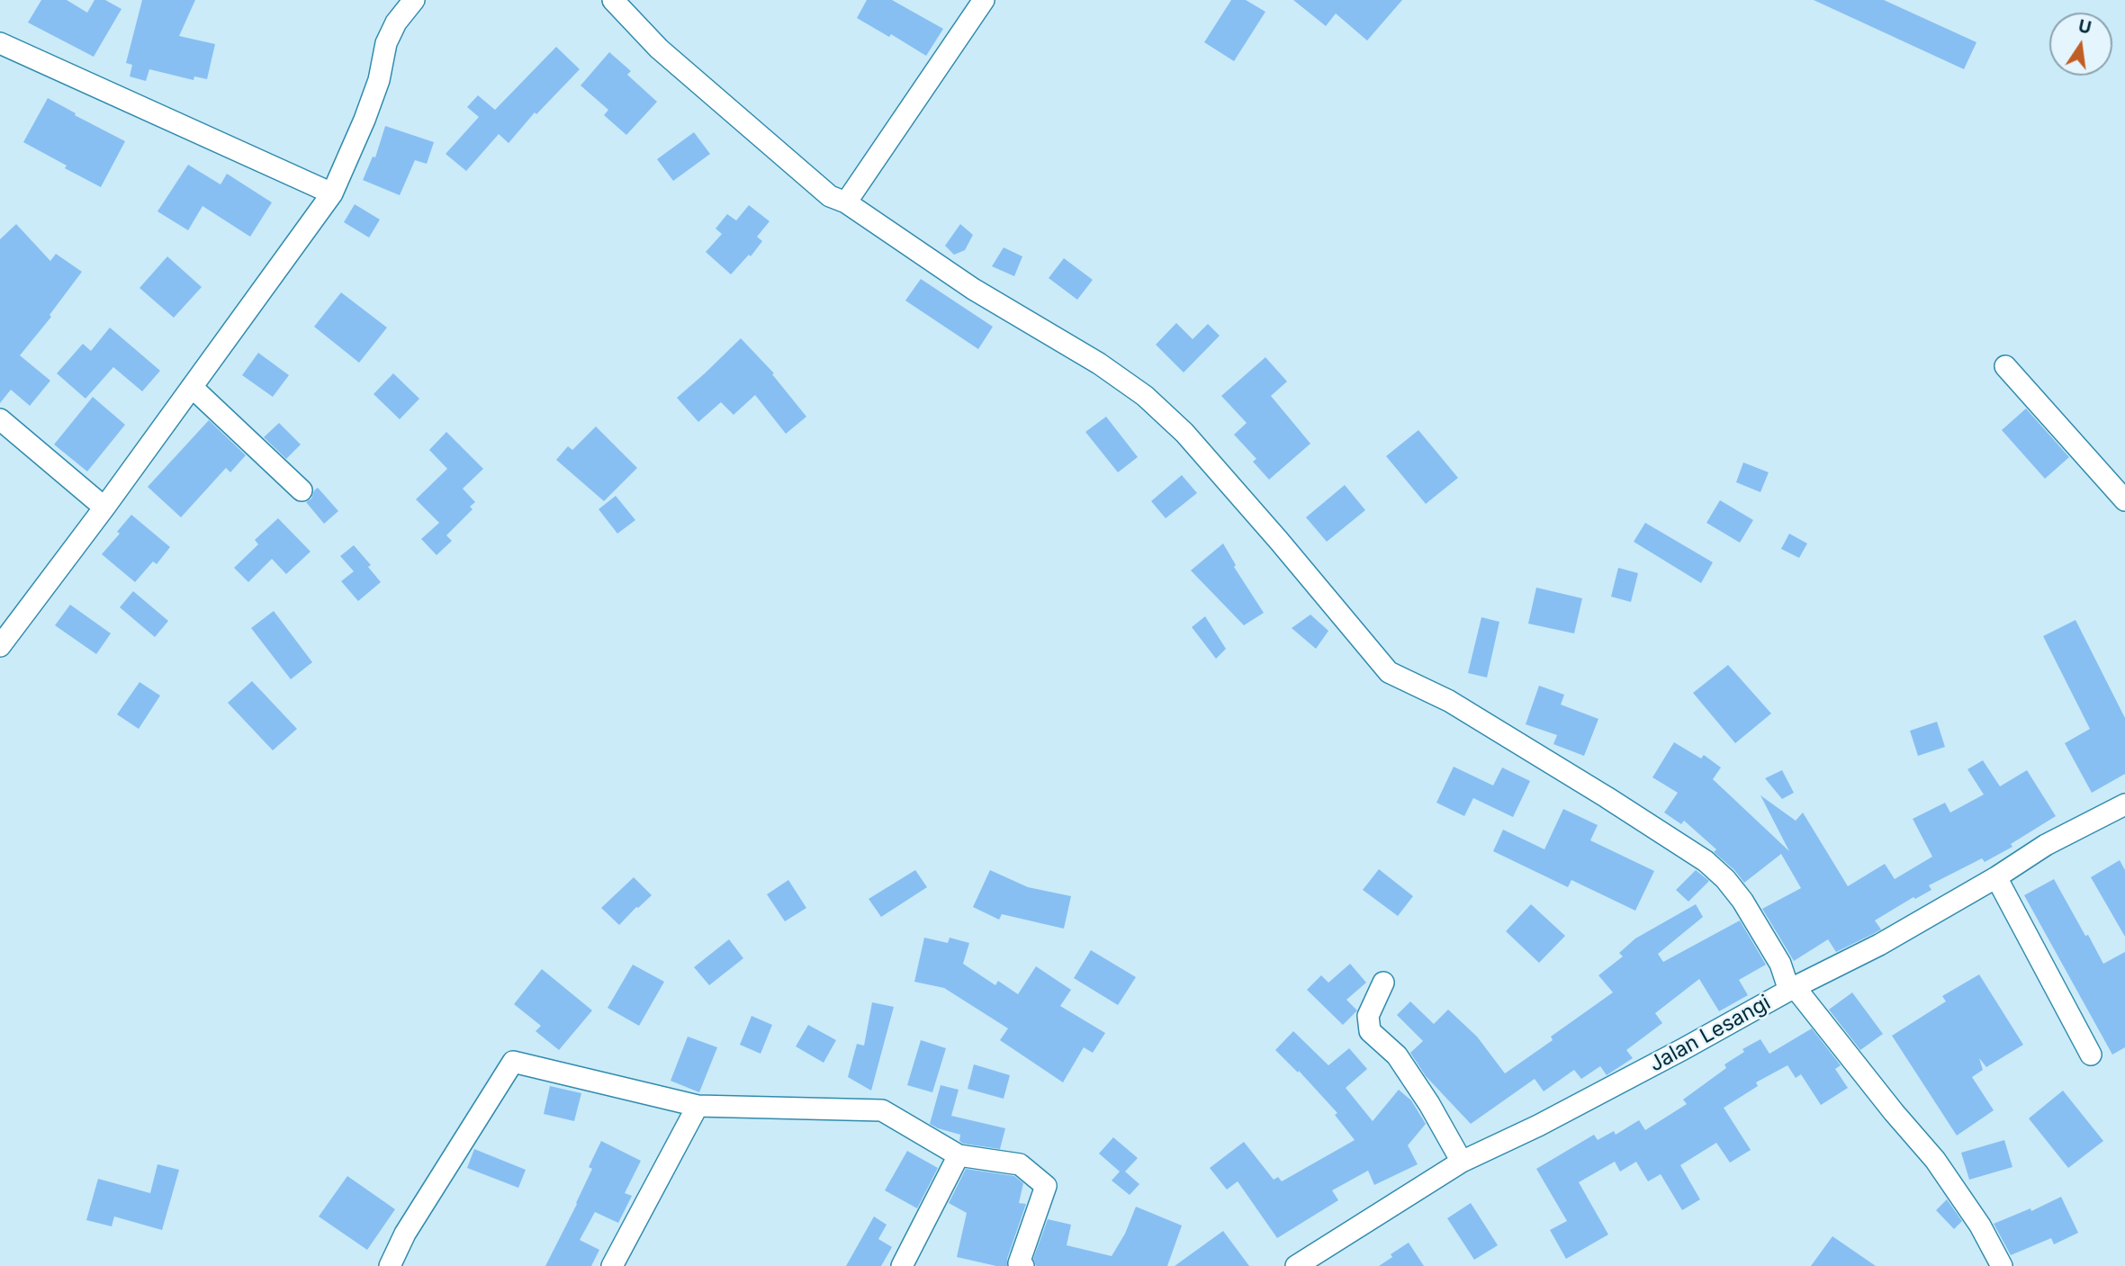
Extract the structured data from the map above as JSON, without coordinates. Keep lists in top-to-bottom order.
{
  "streets": {
    "street": ["Jalan Lesangi"]
  },
  "north": "top"
}
